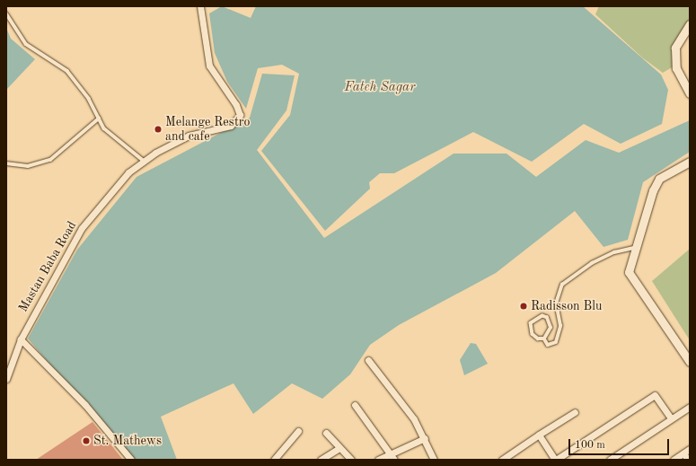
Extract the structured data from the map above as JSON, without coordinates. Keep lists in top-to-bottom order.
{
  "streets": {
    "street": ["Mastan Baba Road"]
  },
  "water": ["Fateh Sagar"],
  "places": ["Melange Restro and cafe", "Radisson Blu", "St. Mathews"],
  "scale_bar": "100 m"
}
